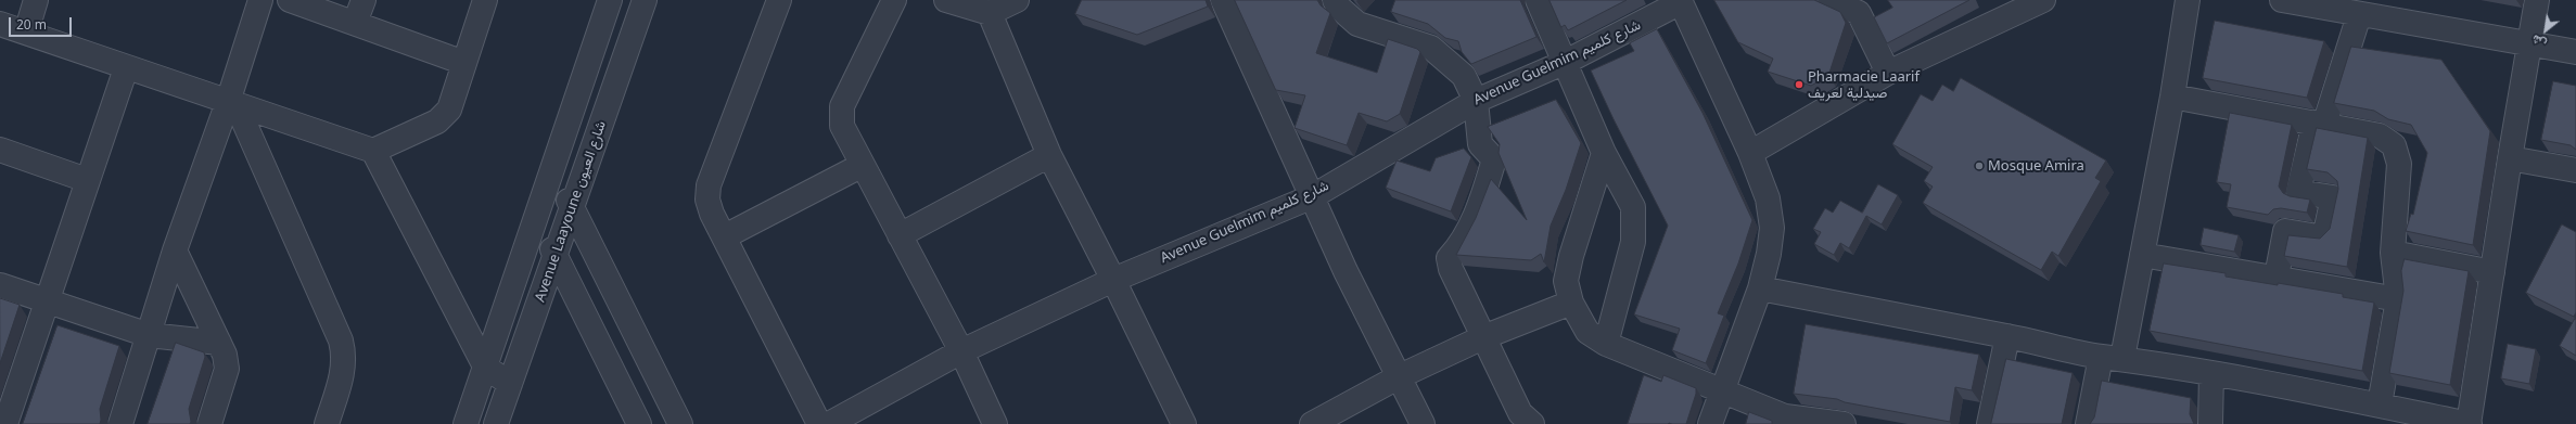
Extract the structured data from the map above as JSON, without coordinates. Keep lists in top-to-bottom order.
{
  "streets": {
    "street": ["Avenue Guelmim شارع كلميم", "Avenue Laayoune شارع العيون"]
  },
  "places": ["Pharmacie Laarif صيدلية لعريف", "Mosque Amira"],
  "scale_bar": "20 m",
  "north": "bottom left"
}
